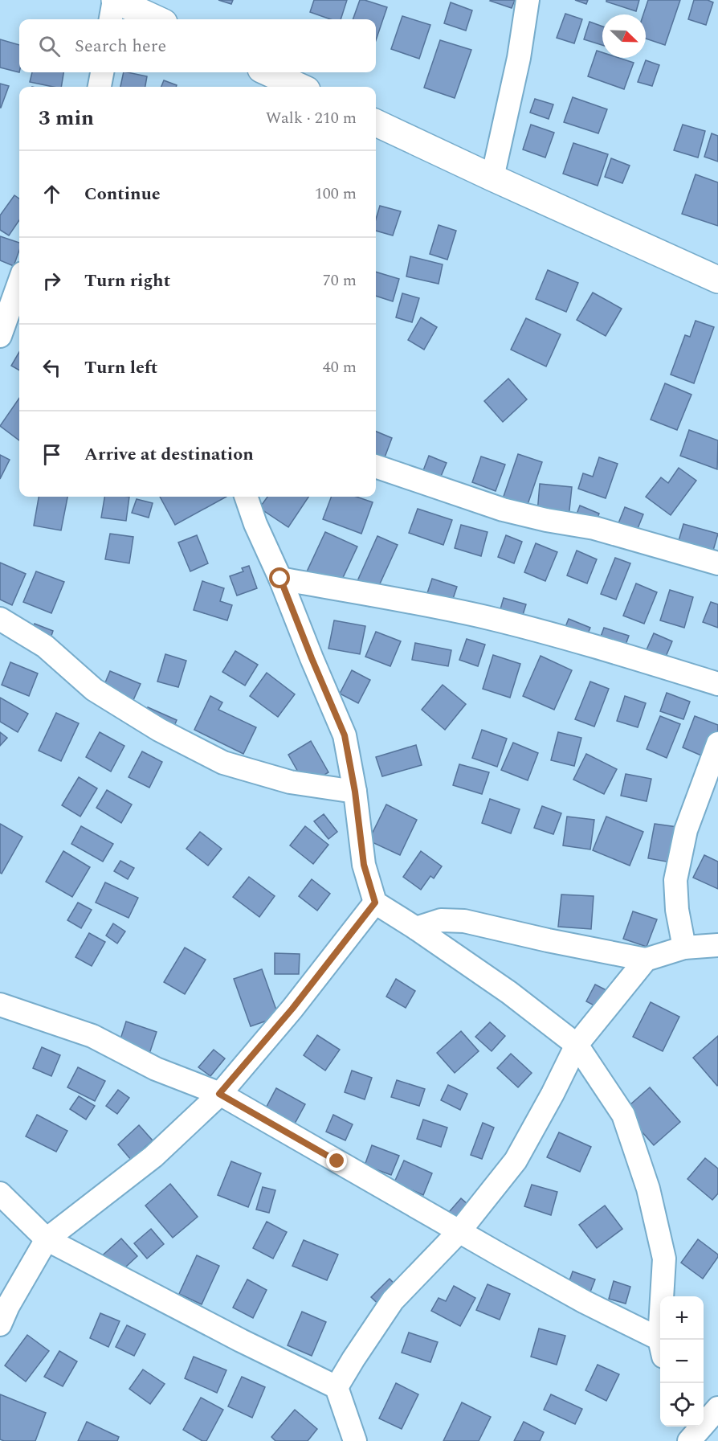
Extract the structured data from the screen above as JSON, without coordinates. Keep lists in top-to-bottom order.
{
  "north": "bottom right",
  "page": {
    "search": "Search here",
    "heading": ["3 min", "Walk · 210 m"],
    "list": [
      ["Continue", "100 m"],
      ["Turn right", "70 m"],
      ["Turn left", "40 m"],
      "Arrive at destination"
    ],
    "map_buttons": ["+", "−"]
  }
}
